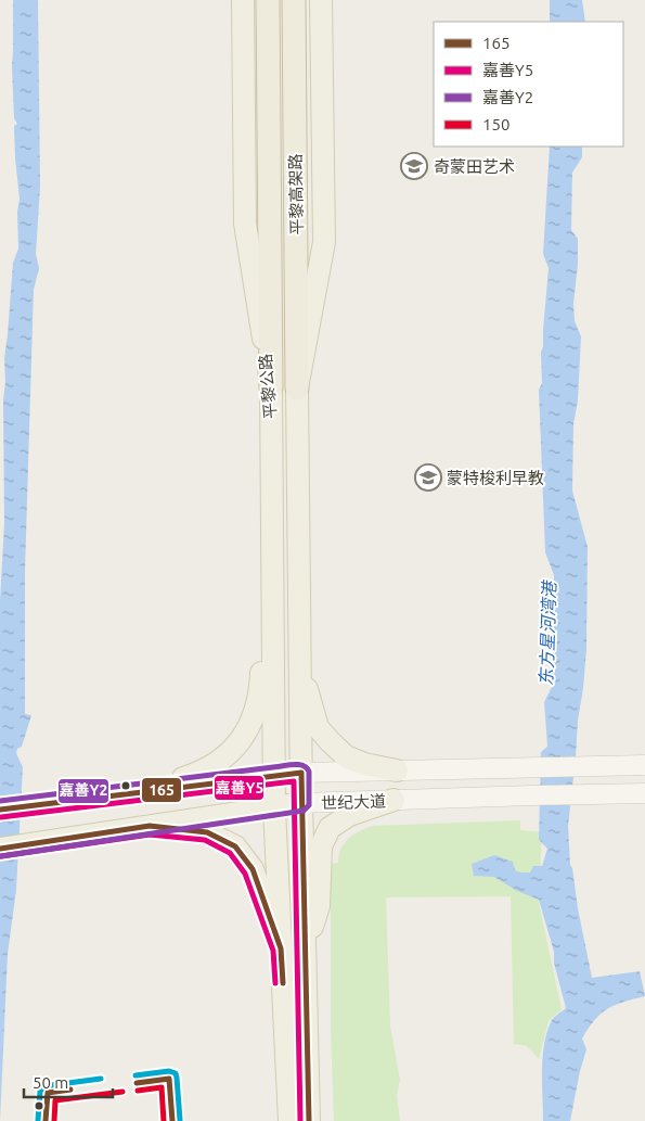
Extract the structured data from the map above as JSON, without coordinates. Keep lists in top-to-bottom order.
{
  "streets": {
    "highway": ["平黎高架路"],
    "main road": ["平黎公路", "世纪大道"]
  },
  "crossings": [
    ["平黎高架路", "平黎公路"],
    ["平黎公路", "世纪大道"]
  ],
  "water": ["东方星河湾港"],
  "places": {
    "school or university": ["奇蒙田艺术", "蒙特梭利早教"]
  },
  "lines": [
    "transit line 嘉善Y2",
    "transit line 165",
    "transit line 嘉善Y5",
    "transit line 150"
  ],
  "legend": [
    "165",
    "嘉善Y5",
    "嘉善Y2",
    "150"
  ],
  "scale_bar": "50 m"
}
